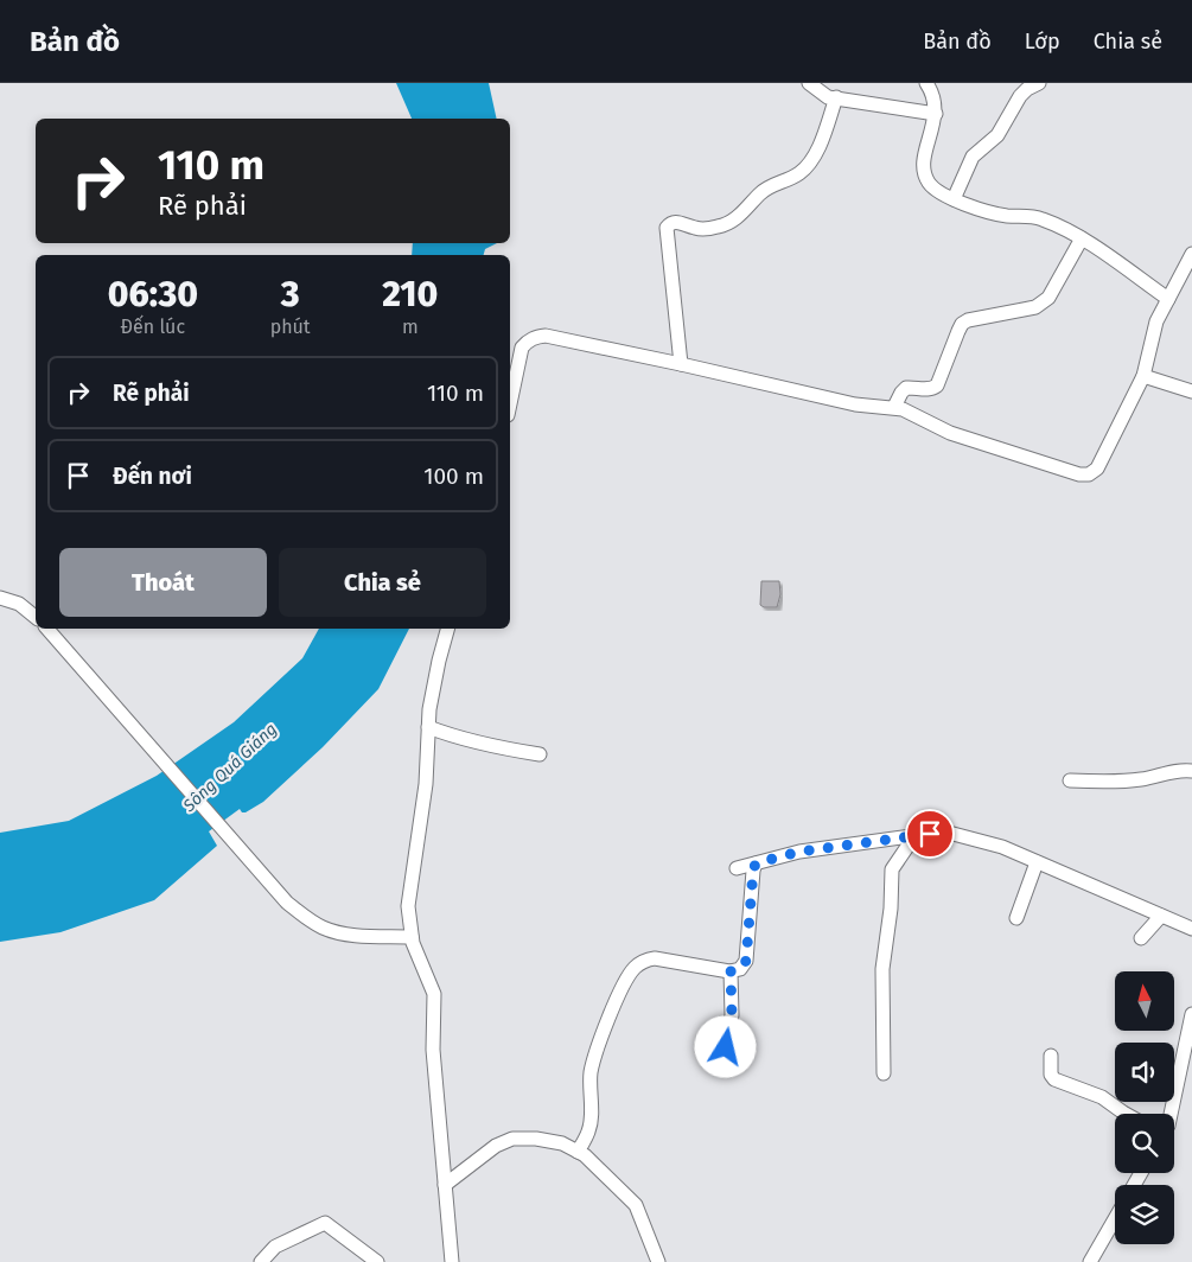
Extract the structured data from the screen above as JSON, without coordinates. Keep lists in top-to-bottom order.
{
  "water": ["Sông Quá Giáng"],
  "north": "top",
  "page": {
    "header": "Bản đồ",
    "nav": ["Bản đồ", "Lớp", "Chia sẻ"],
    "turn": ["110 m", "Rẽ phải"],
    "eta": [
      "06:30",
      "Đến lúc",
      "3",
      "phút",
      "210",
      "m"
    ],
    "list": [
      {
        "name": "Rẽ phải",
        "value": "110 m"
      },
      {
        "name": "Đến nơi",
        "value": "100 m"
      }
    ],
    "buttons": ["Thoát", "Chia sẻ"]
  }
}
